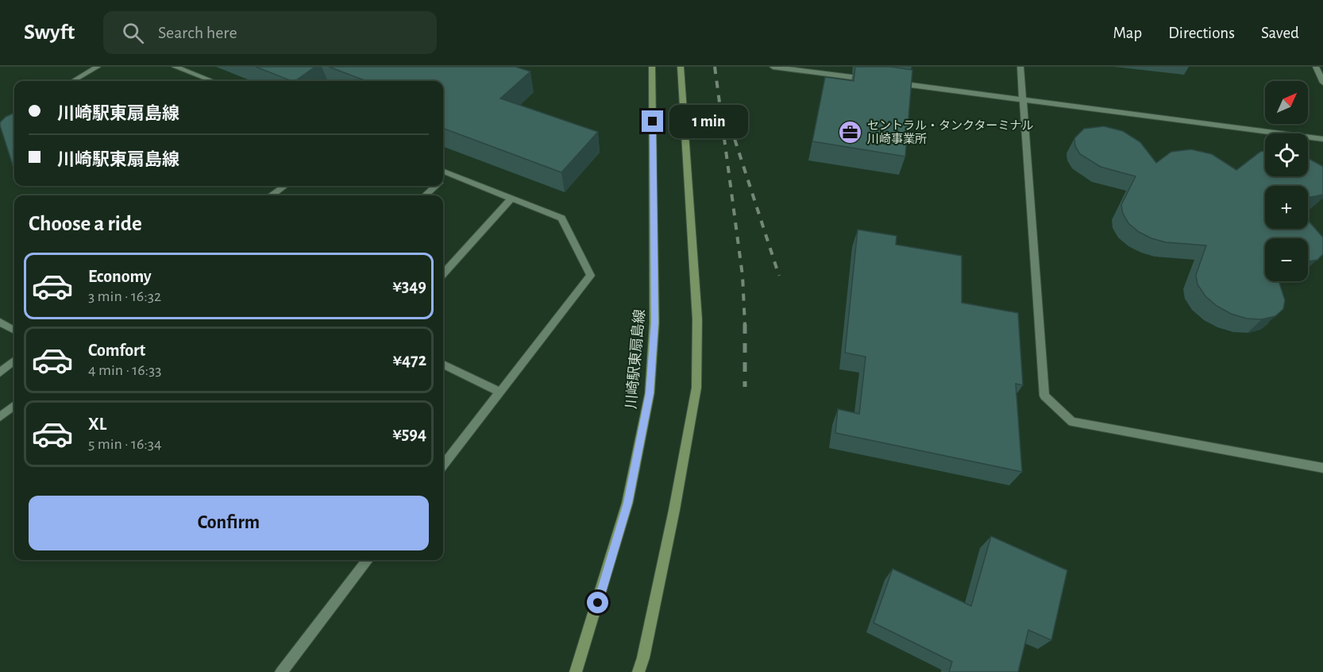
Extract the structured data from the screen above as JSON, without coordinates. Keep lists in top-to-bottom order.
{
  "streets": {
    "street": ["川崎駅東扇島線"]
  },
  "places": {
    "office": ["セントラル・タンクターミナル 川崎事業所"]
  },
  "north": "top right",
  "page": {
    "header": "Swyft",
    "search": "Search here",
    "nav": ["Map", "Directions", "Saved"],
    "map_buttons": ["+", "−"],
    "banner": ["川崎駅東扇島線", "川崎駅東扇島線"],
    "bubble": "1 min",
    "heading": "Choose a ride",
    "list": [
      {
        "name": "Economy",
        "note": "3 min · 16:32",
        "value": "¥349"
      },
      {
        "name": "Comfort",
        "note": "4 min · 16:33",
        "value": "¥472"
      },
      {
        "name": "XL",
        "note": "5 min · 16:34",
        "value": "¥594"
      }
    ],
    "buttons": "Confirm"
  }
}
